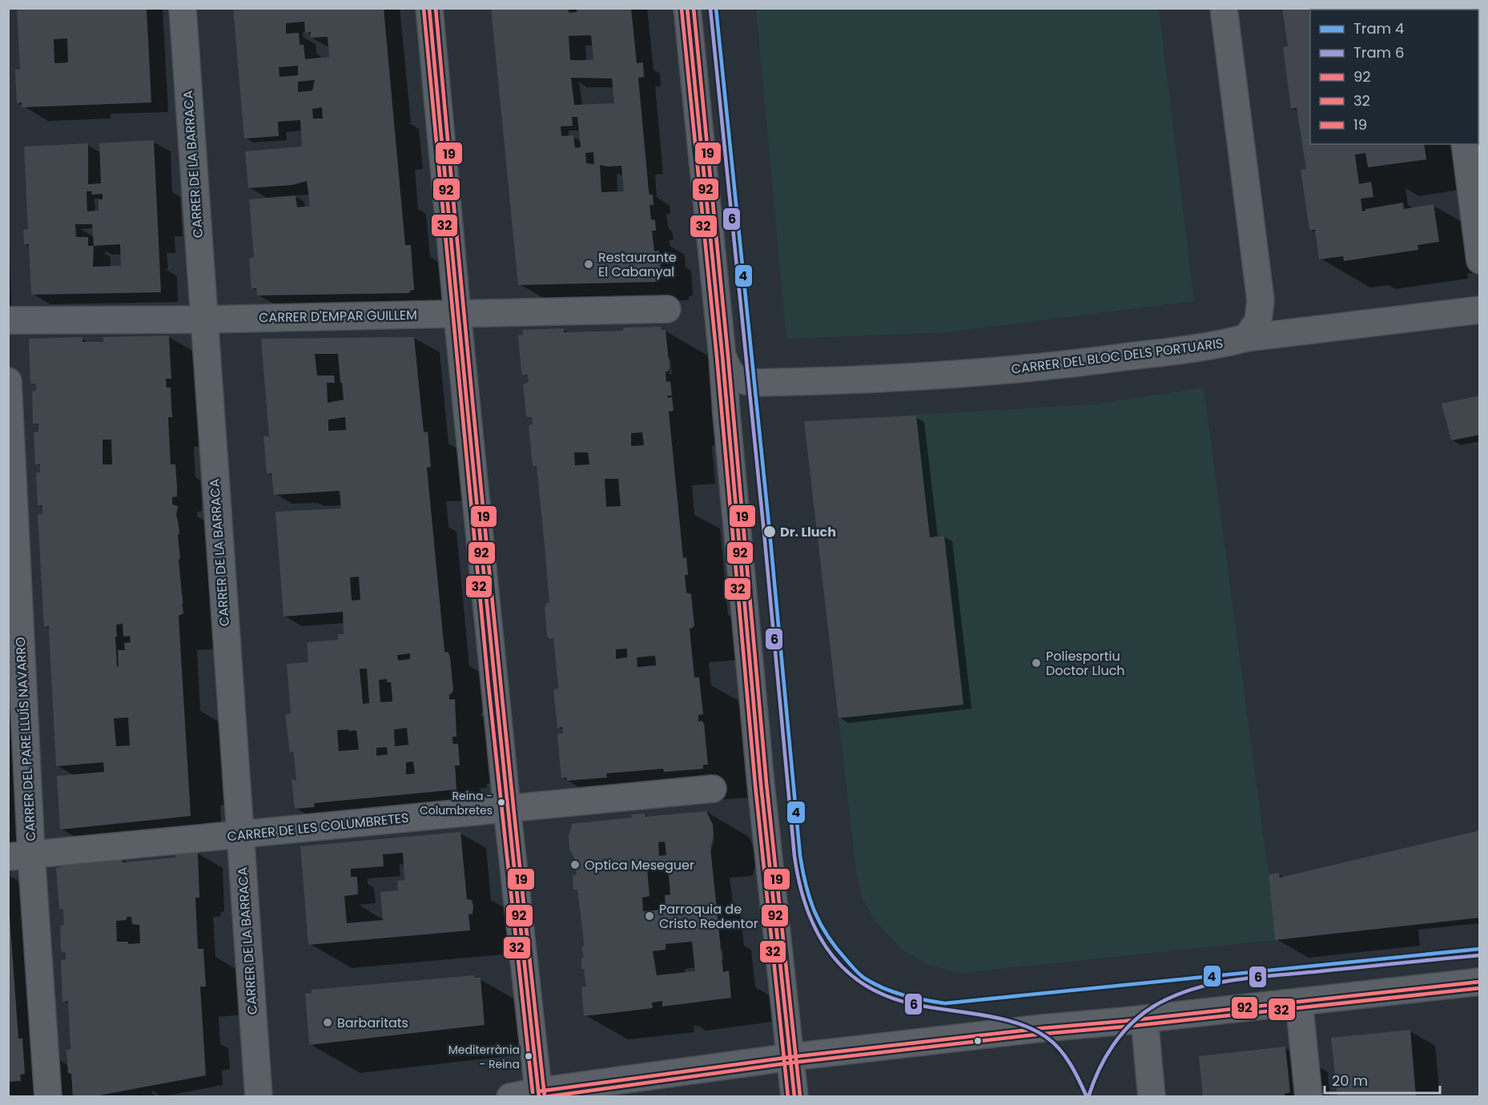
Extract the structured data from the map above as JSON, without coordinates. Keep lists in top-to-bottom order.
{
  "streets": {
    "street": [
      "CARRER DE LA BARRACA",
      "CARRER D'EMPAR GUILLEM",
      "CARRER DEL BLOC DELS PORTUARIS",
      "CARRER DEL PARE LLUÍS NAVARRO",
      "CARRER DE LES COLUMBRETES"
    ]
  },
  "crossings": [
    ["CARRER DE LA BARRACA", "CARRER D'EMPAR GUILLEM"],
    ["CARRER DE LA BARRACA", "CARRER DE LES COLUMBRETES"],
    ["CARRER DEL PARE LLUÍS NAVARRO", "CARRER DE LES COLUMBRETES"]
  ],
  "places": [
    "Restaurante El Cabanyal",
    "Dr. Lluch",
    "Poliesportiu Doctor Lluch",
    "Reina - Columbretes",
    "Optica Meseguer",
    "Parroquia de Cristo Redentor",
    "Barbaritats",
    "Mediterrània - Reina"
  ],
  "lines": [
    "tram line 4",
    "transit line 92",
    "transit line 19",
    "tram line 6",
    "transit line 32"
  ],
  "legend": [
    "Tram 4",
    "Tram 6",
    "92",
    "32",
    "19"
  ],
  "scale_bar": "20 m"
}
